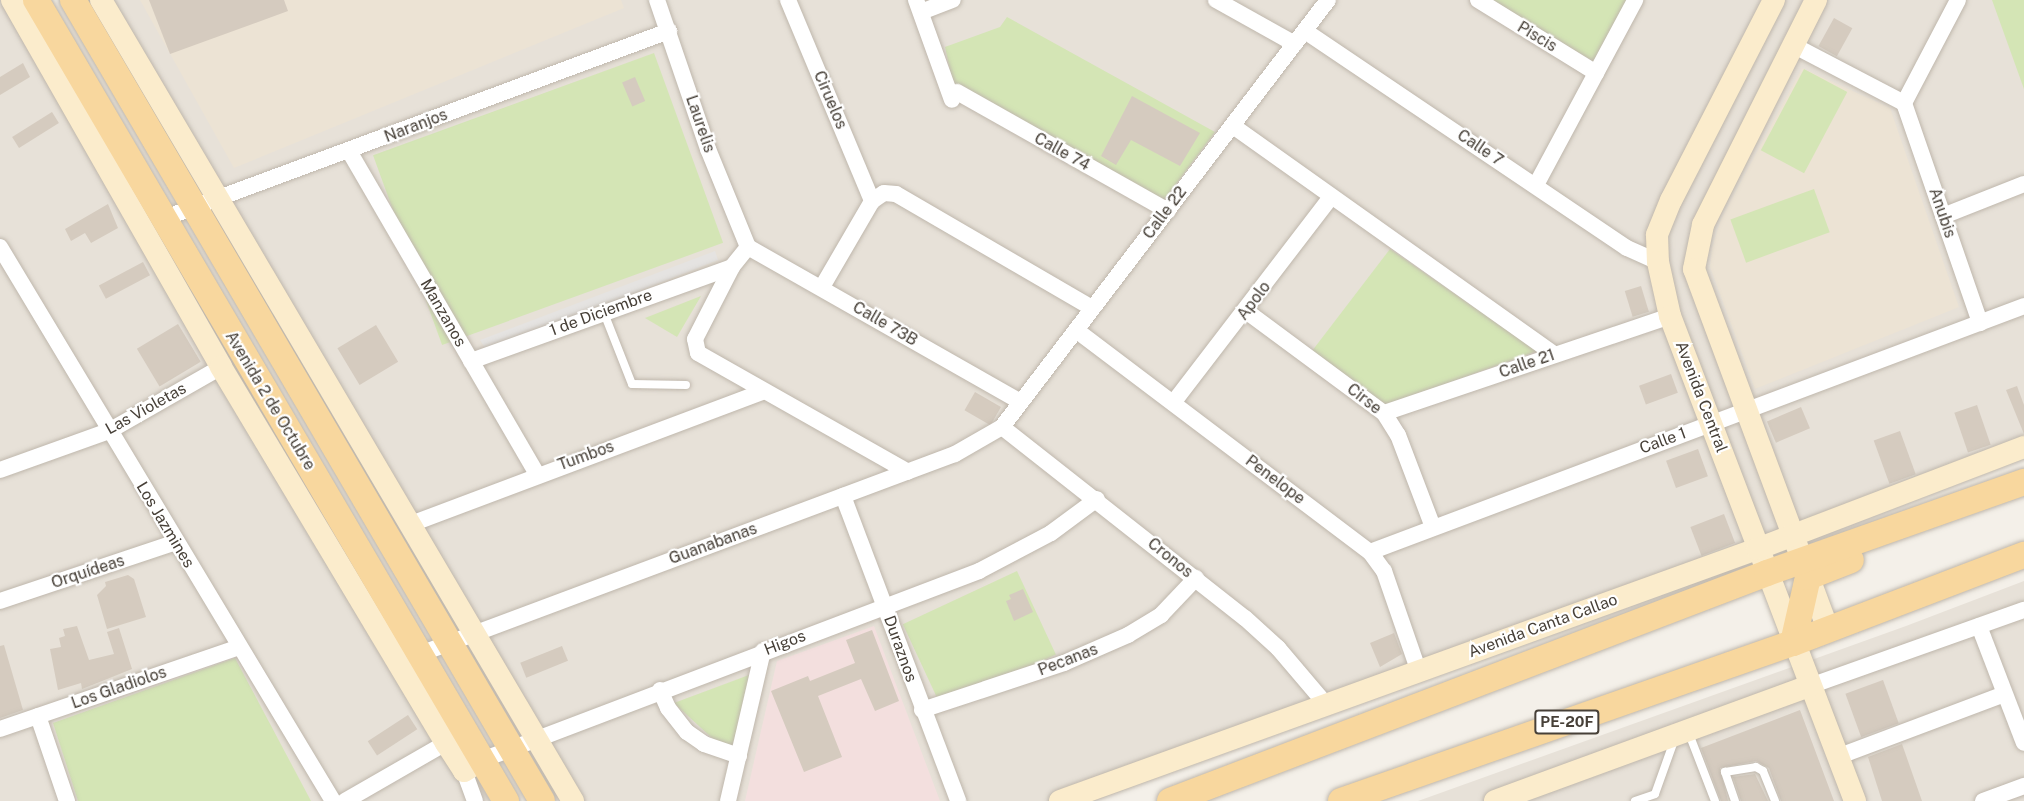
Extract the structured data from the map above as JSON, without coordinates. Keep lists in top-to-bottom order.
{
  "streets": {
    "main road": ["Avenida 2 de Octubre", "Avenida Canta Callao", "PE-20F"],
    "street": [
      "Piscis",
      "Ciruelos",
      "Laurelis",
      "Naranjos",
      "Calle 7",
      "Calle 74",
      "Calle 22",
      "Anubis",
      "Apolo",
      "Manzanos",
      "1 de Diciembre",
      "Calle 73B",
      "Calle 21",
      "Avenida Central",
      "Cirse",
      "Las Violetas",
      "Calle 1",
      "Tumbos",
      "Penelope",
      "Los Jazmines",
      "Guanabanas",
      "Cronos",
      "Orquídeas",
      "Higos",
      "Duraznos",
      "Pecanas",
      "Los Gladiolos"
    ]
  },
  "crossings": [
    ["Laurelis", "Naranjos"],
    ["Laurelis", "Calle 73B"],
    ["Naranjos", "Manzanos"],
    ["Naranjos", "Avenida 2 de Octubre"],
    ["Calle 7", "Calle 22"],
    ["Calle 7", "Avenida Central"],
    ["Calle 74", "Calle 22"],
    ["Calle 22", "Calle 73B"],
    ["Calle 22", "Penelope"],
    ["Calle 22", "Guanabanas"],
    ["Calle 22", "Cronos"],
    ["Anubis", "Calle 1"],
    ["Apolo", "Cirse"],
    ["Apolo", "Penelope"],
    ["Manzanos", "1 de Diciembre"],
    ["Manzanos", "Tumbos"],
    ["Calle 21", "Avenida Central"],
    ["Calle 21", "Cirse"],
    ["Avenida Central", "Calle 1"],
    ["Avenida Central", "Avenida Canta Callao"],
    ["Avenida Central", "PE-20F"],
    ["Cirse", "Calle 1"],
    ["Avenida 2 de Octubre", "Las Violetas"],
    ["Avenida 2 de Octubre", "Tumbos"],
    ["Avenida 2 de Octubre", "Guanabanas"],
    ["Avenida 2 de Octubre", "Higos"],
    ["Las Violetas", "Los Jazmines"],
    ["Calle 1", "Penelope"],
    ["Penelope", "Avenida Canta Callao"],
    ["Los Jazmines", "Orquídeas"],
    ["Los Jazmines", "Los Gladiolos"],
    ["Guanabanas", "Cronos"],
    ["Guanabanas", "Duraznos"],
    ["Cronos", "Avenida Canta Callao"],
    ["Cronos", "Higos"],
    ["Cronos", "Pecanas"],
    ["Higos", "Duraznos"],
    ["Duraznos", "Pecanas"]
  ]
}
